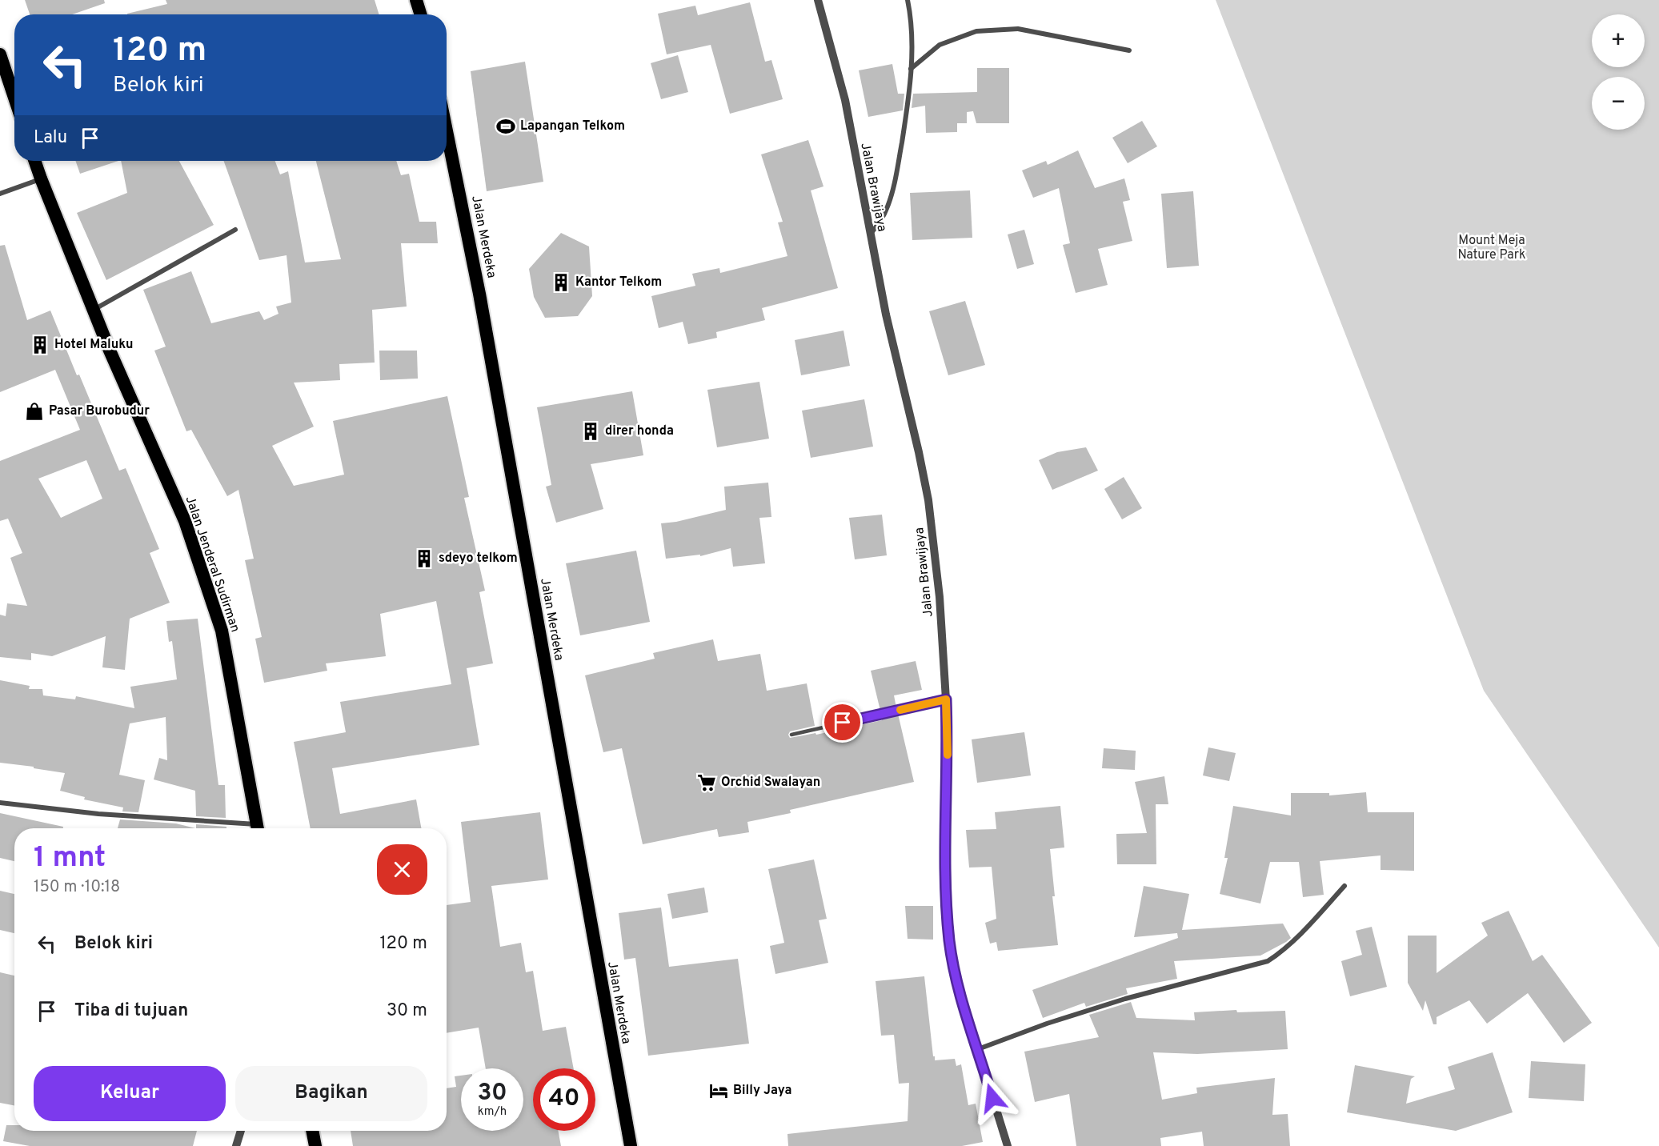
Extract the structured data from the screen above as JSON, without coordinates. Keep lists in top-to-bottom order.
{
  "streets": {
    "highway": ["Jalan Merdeka", "Jalan Jenderal Sudirman"],
    "street": ["Jalan Brawijaya"]
  },
  "parks": ["Mount Meja Nature Park"],
  "places": {
    "sports": ["Lapangan Telkom"],
    "building": [
      "Kantor Telkom",
      "Hotel Maluku",
      "direr honda",
      "sdeyo telkom"
    ],
    "shop": ["Pasar Burobudur"],
    "supermarket": ["Orchid Swalayan"],
    "hotel": ["Billy Jaya"]
  },
  "page": {
    "map_buttons": ["+", "−"],
    "turn": ["120 m", "Belok kiri"],
    "then": "Lalu",
    "heading": ["1 mnt", "150 m · 10:18"],
    "list": [
      {
        "name": "Belok kiri",
        "value": "120 m"
      },
      {
        "name": "Tiba di tujuan",
        "value": "30 m"
      }
    ],
    "buttons": ["Keluar", "Bagikan"],
    "speed": "30 km/h",
    "limit": "40"
  }
}
